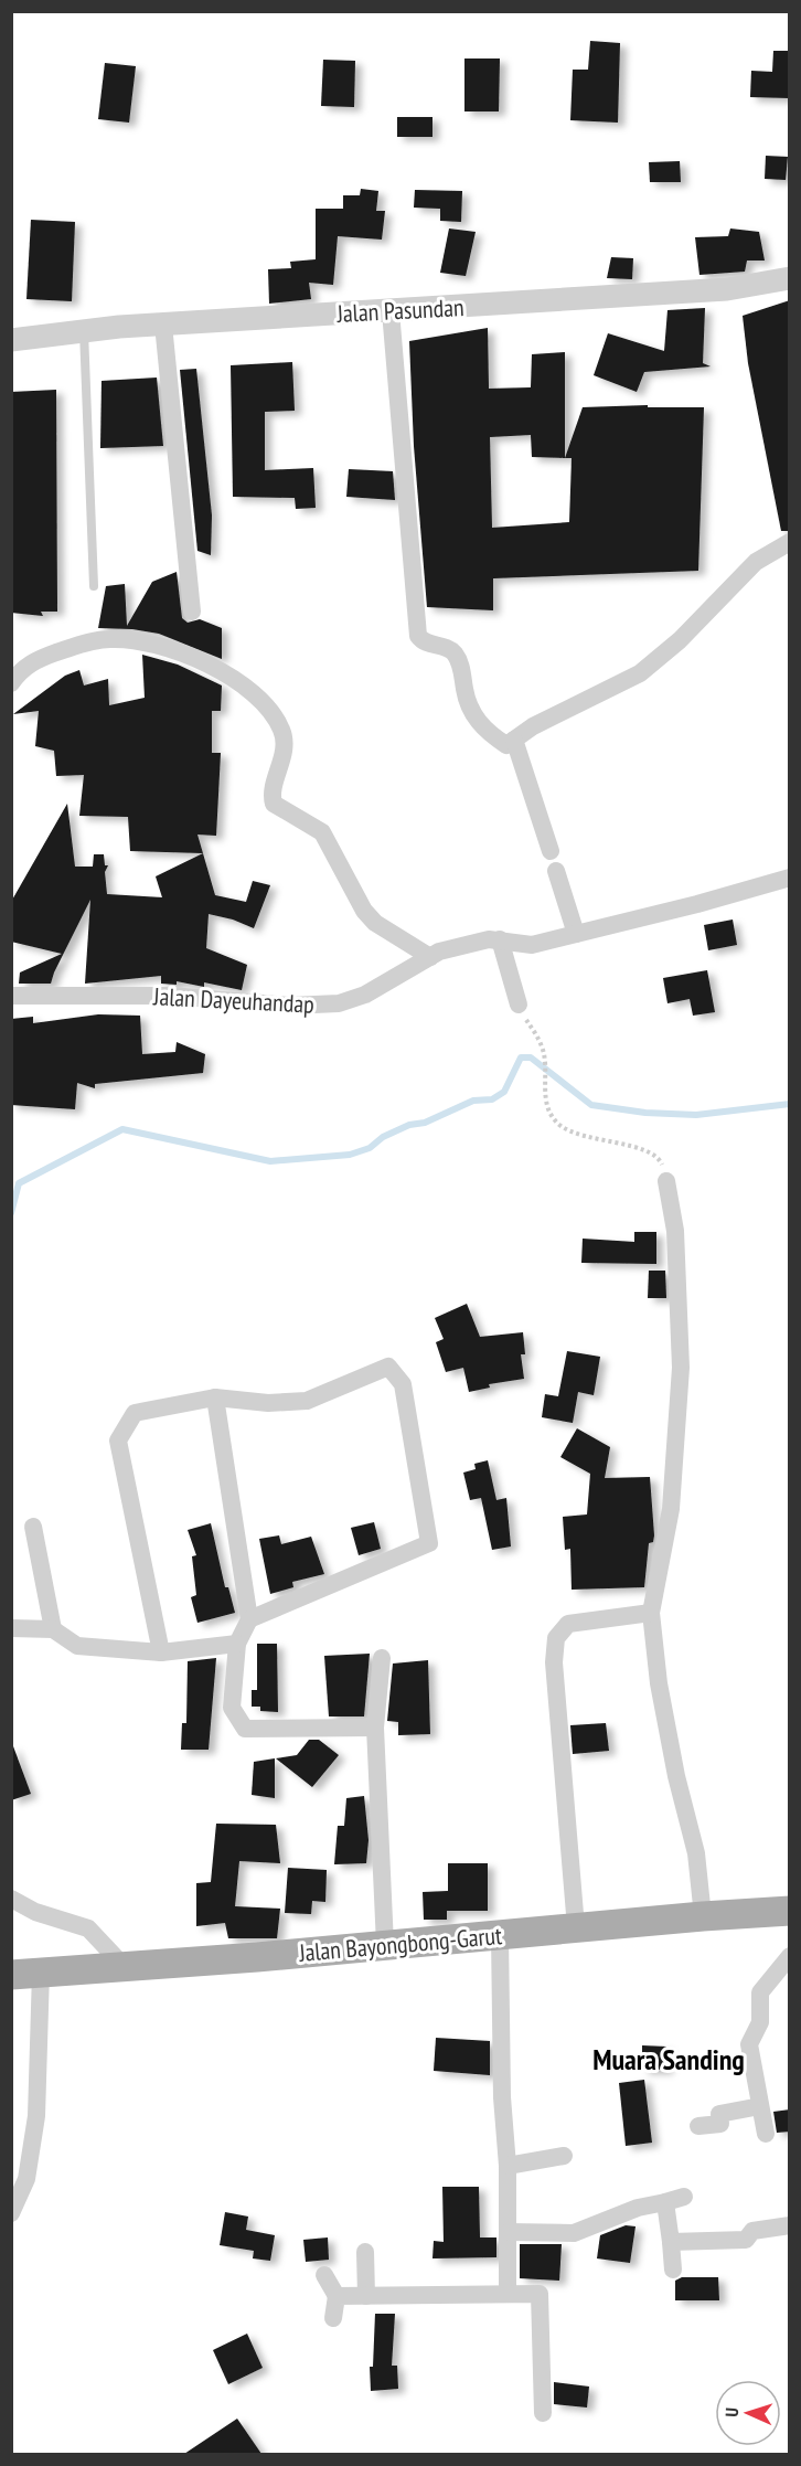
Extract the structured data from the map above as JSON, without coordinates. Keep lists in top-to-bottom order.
{
  "streets": {
    "main road": ["Jalan Bayongbong-Garut"],
    "street": ["Jalan Pasundan", "Jalan Dayeuhandap"]
  },
  "districts": ["Muara Sanding"],
  "north": "left"
}
